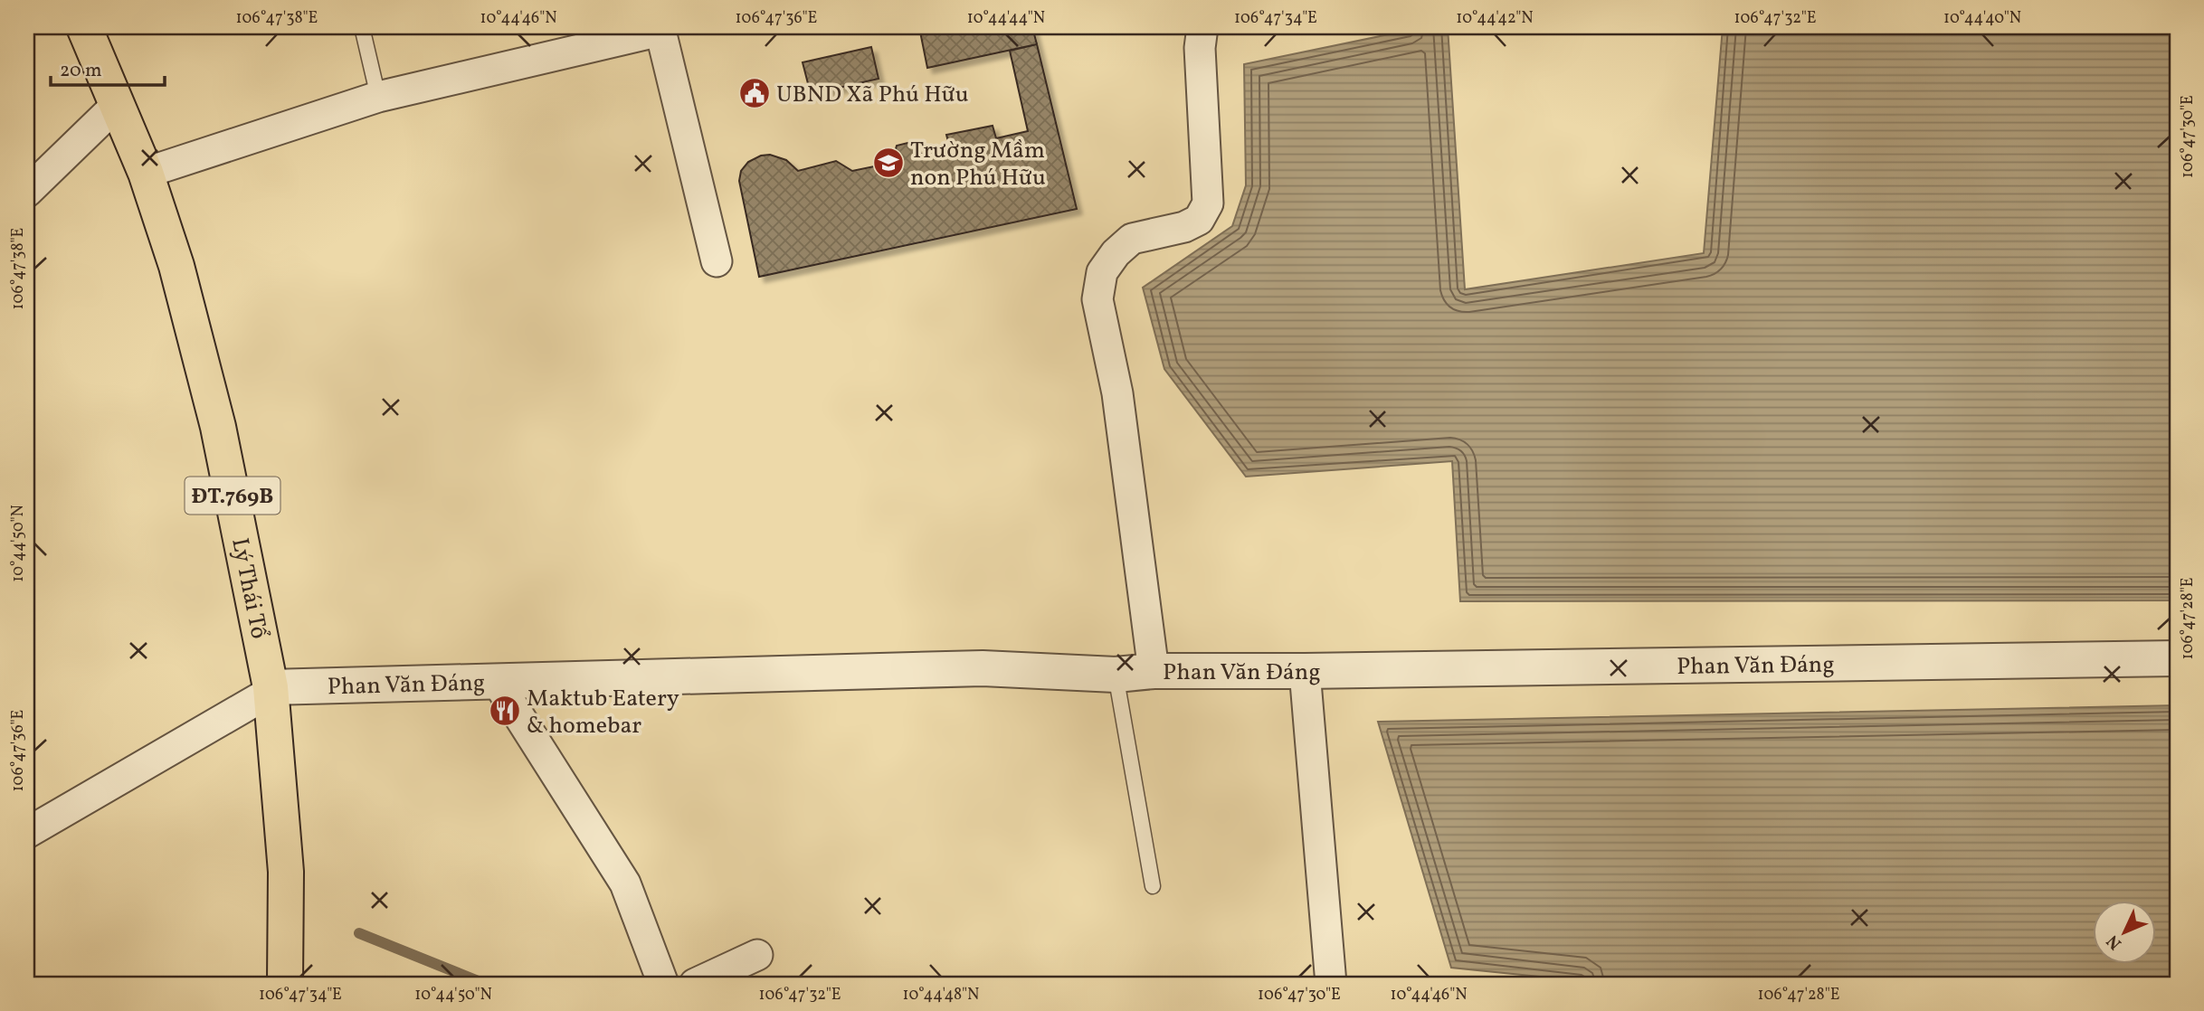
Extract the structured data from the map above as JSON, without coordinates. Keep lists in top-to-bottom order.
{
  "streets": {
    "main road": ["ĐT.769B", "Lý Thái Tổ"],
    "street": ["Phan Văn Đáng"]
  },
  "crossings": [
    ["Lý Thái Tổ", "Phan Văn Đáng"]
  ],
  "places": {
    "public building": ["UBND Xã Phú Hữu"],
    "school or university": ["Trường Mầm non Phú Hữu"],
    "restaurant": ["Maktub Eatery & homebar"]
  },
  "scale_bar": "20 m",
  "north": "bottom left",
  "coordinates": [
    "106°47'38\"E",
    "10°44'46\"N",
    "106°47'36\"E",
    "10°44'44\"N",
    "106°47'34\"E",
    "10°44'42\"N",
    "106°47'32\"E",
    "10°44'40\"N",
    "106°47'30\"E",
    "10°44'50\"N",
    "106°47'28\"E",
    "10°44'48\"N"
  ]
}
